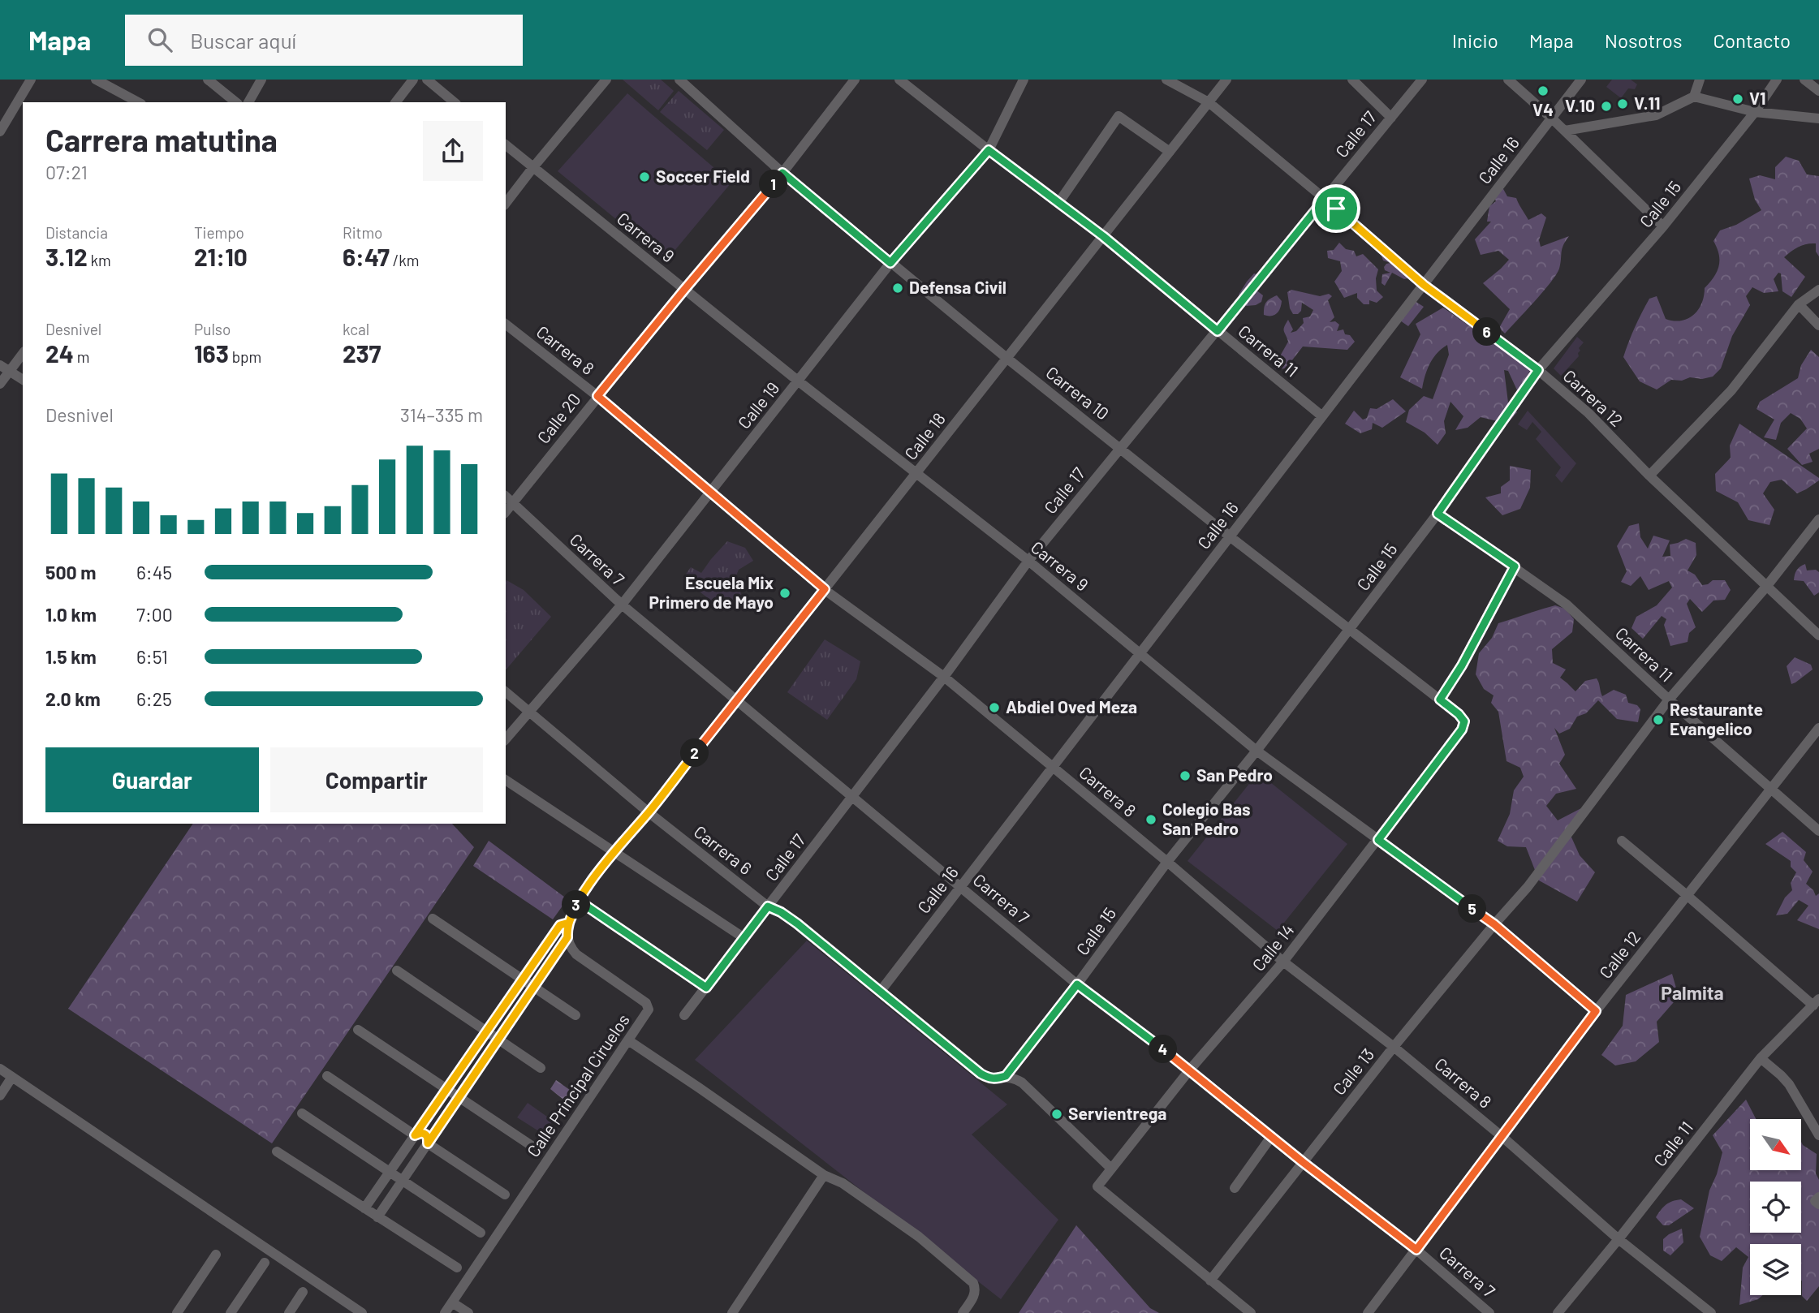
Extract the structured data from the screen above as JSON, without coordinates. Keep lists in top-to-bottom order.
{
  "streets": {
    "street": [
      "Calle 17",
      "Calle 16",
      "Calle 15",
      "Carrera 9",
      "Carrera 8",
      "Carrera 11",
      "Carrera 10",
      "Carrera 12",
      "Calle 19",
      "Calle 20",
      "Calle 18",
      "Carrera 7",
      "Carrera 6",
      "Calle 14",
      "Calle 12",
      "Calle 13",
      "Calle Principal Ciruelos",
      "Calle 11"
    ]
  },
  "crossings": [
    ["Calle 17", "Carrera 9"],
    ["Calle 17", "Carrera 8"],
    ["Calle 17", "Carrera 11"],
    ["Calle 17", "Carrera 10"],
    ["Calle 17", "Carrera 12"],
    ["Calle 17", "Carrera 7"],
    ["Calle 17", "Carrera 6"],
    ["Calle 16", "Carrera 9"],
    ["Calle 16", "Carrera 8"],
    ["Calle 16", "Carrera 11"],
    ["Calle 16", "Carrera 10"],
    ["Calle 16", "Carrera 12"],
    ["Calle 16", "Carrera 7"],
    ["Calle 16", "Carrera 6"],
    ["Calle 15", "Carrera 9"],
    ["Calle 15", "Carrera 8"],
    ["Calle 15", "Carrera 11"],
    ["Calle 15", "Carrera 10"],
    ["Calle 15", "Carrera 12"],
    ["Calle 15", "Carrera 7"],
    ["Calle 15", "Carrera 6"],
    ["Carrera 9", "Calle 19"],
    ["Carrera 9", "Calle 20"],
    ["Carrera 9", "Calle 18"],
    ["Carrera 9", "Calle 14"],
    ["Carrera 9", "Calle 12"],
    ["Carrera 9", "Calle 13"],
    ["Carrera 8", "Calle 19"],
    ["Carrera 8", "Calle 20"],
    ["Carrera 8", "Calle 18"],
    ["Carrera 8", "Calle 14"],
    ["Carrera 8", "Calle 12"],
    ["Carrera 8", "Calle 13"],
    ["Carrera 8", "Calle 11"],
    ["Carrera 11", "Calle 19"],
    ["Carrera 11", "Calle 18"],
    ["Carrera 11", "Calle 12"],
    ["Carrera 11", "Calle 13"],
    ["Carrera 10", "Calle 19"],
    ["Carrera 10", "Calle 20"],
    ["Carrera 10", "Calle 18"],
    ["Carrera 10", "Calle 14"],
    ["Carrera 12", "Calle 18"],
    ["Calle 19", "Carrera 7"],
    ["Calle 19", "Carrera 6"],
    ["Calle 20", "Carrera 7"],
    ["Calle 18", "Carrera 7"],
    ["Calle 18", "Carrera 6"],
    ["Carrera 7", "Calle 14"],
    ["Carrera 7", "Calle 12"],
    ["Carrera 7", "Calle 13"],
    ["Carrera 6", "Calle 14"],
    ["Calle 14", "Calle 13"]
  ],
  "districts": ["Palmita"],
  "places": [
    "V4",
    "V1",
    "V.11",
    "V.10",
    "Soccer Field",
    "Defensa Civil",
    "Escuela Mix Primero de Mayo",
    "Abdiel Oved Meza",
    "Restaurante Evangelico",
    "San Pedro",
    "Colegio Bas San Pedro",
    "Servientrega"
  ],
  "north": "bottom right",
  "page": {
    "header": "Mapa",
    "search": "Buscar aquí",
    "nav": [
      "Inicio",
      "Mapa",
      "Nosotros",
      "Contacto"
    ],
    "heading": ["Carrera matutina", "07:21"],
    "pins": [
      "1",
      "6",
      "2",
      "3",
      "5",
      "4"
    ],
    "stats": [
      ["Distancia", "3.12 km"],
      ["Tiempo", "21:10"],
      ["Ritmo", "6:47 /km"],
      ["Desnivel", "24 m"],
      ["Pulso", "163 bpm"],
      ["kcal", "237"]
    ],
    "chart": ["Desnivel", "314–335 m"],
    "list": [
      {
        "name": "500 m",
        "note": "6:45"
      },
      {
        "name": "1.0 km",
        "note": "7:00"
      },
      {
        "name": "1.5 km",
        "note": "6:51"
      },
      {
        "name": "2.0 km",
        "note": "6:25"
      }
    ],
    "buttons": ["Guardar", "Compartir"]
  }
}
